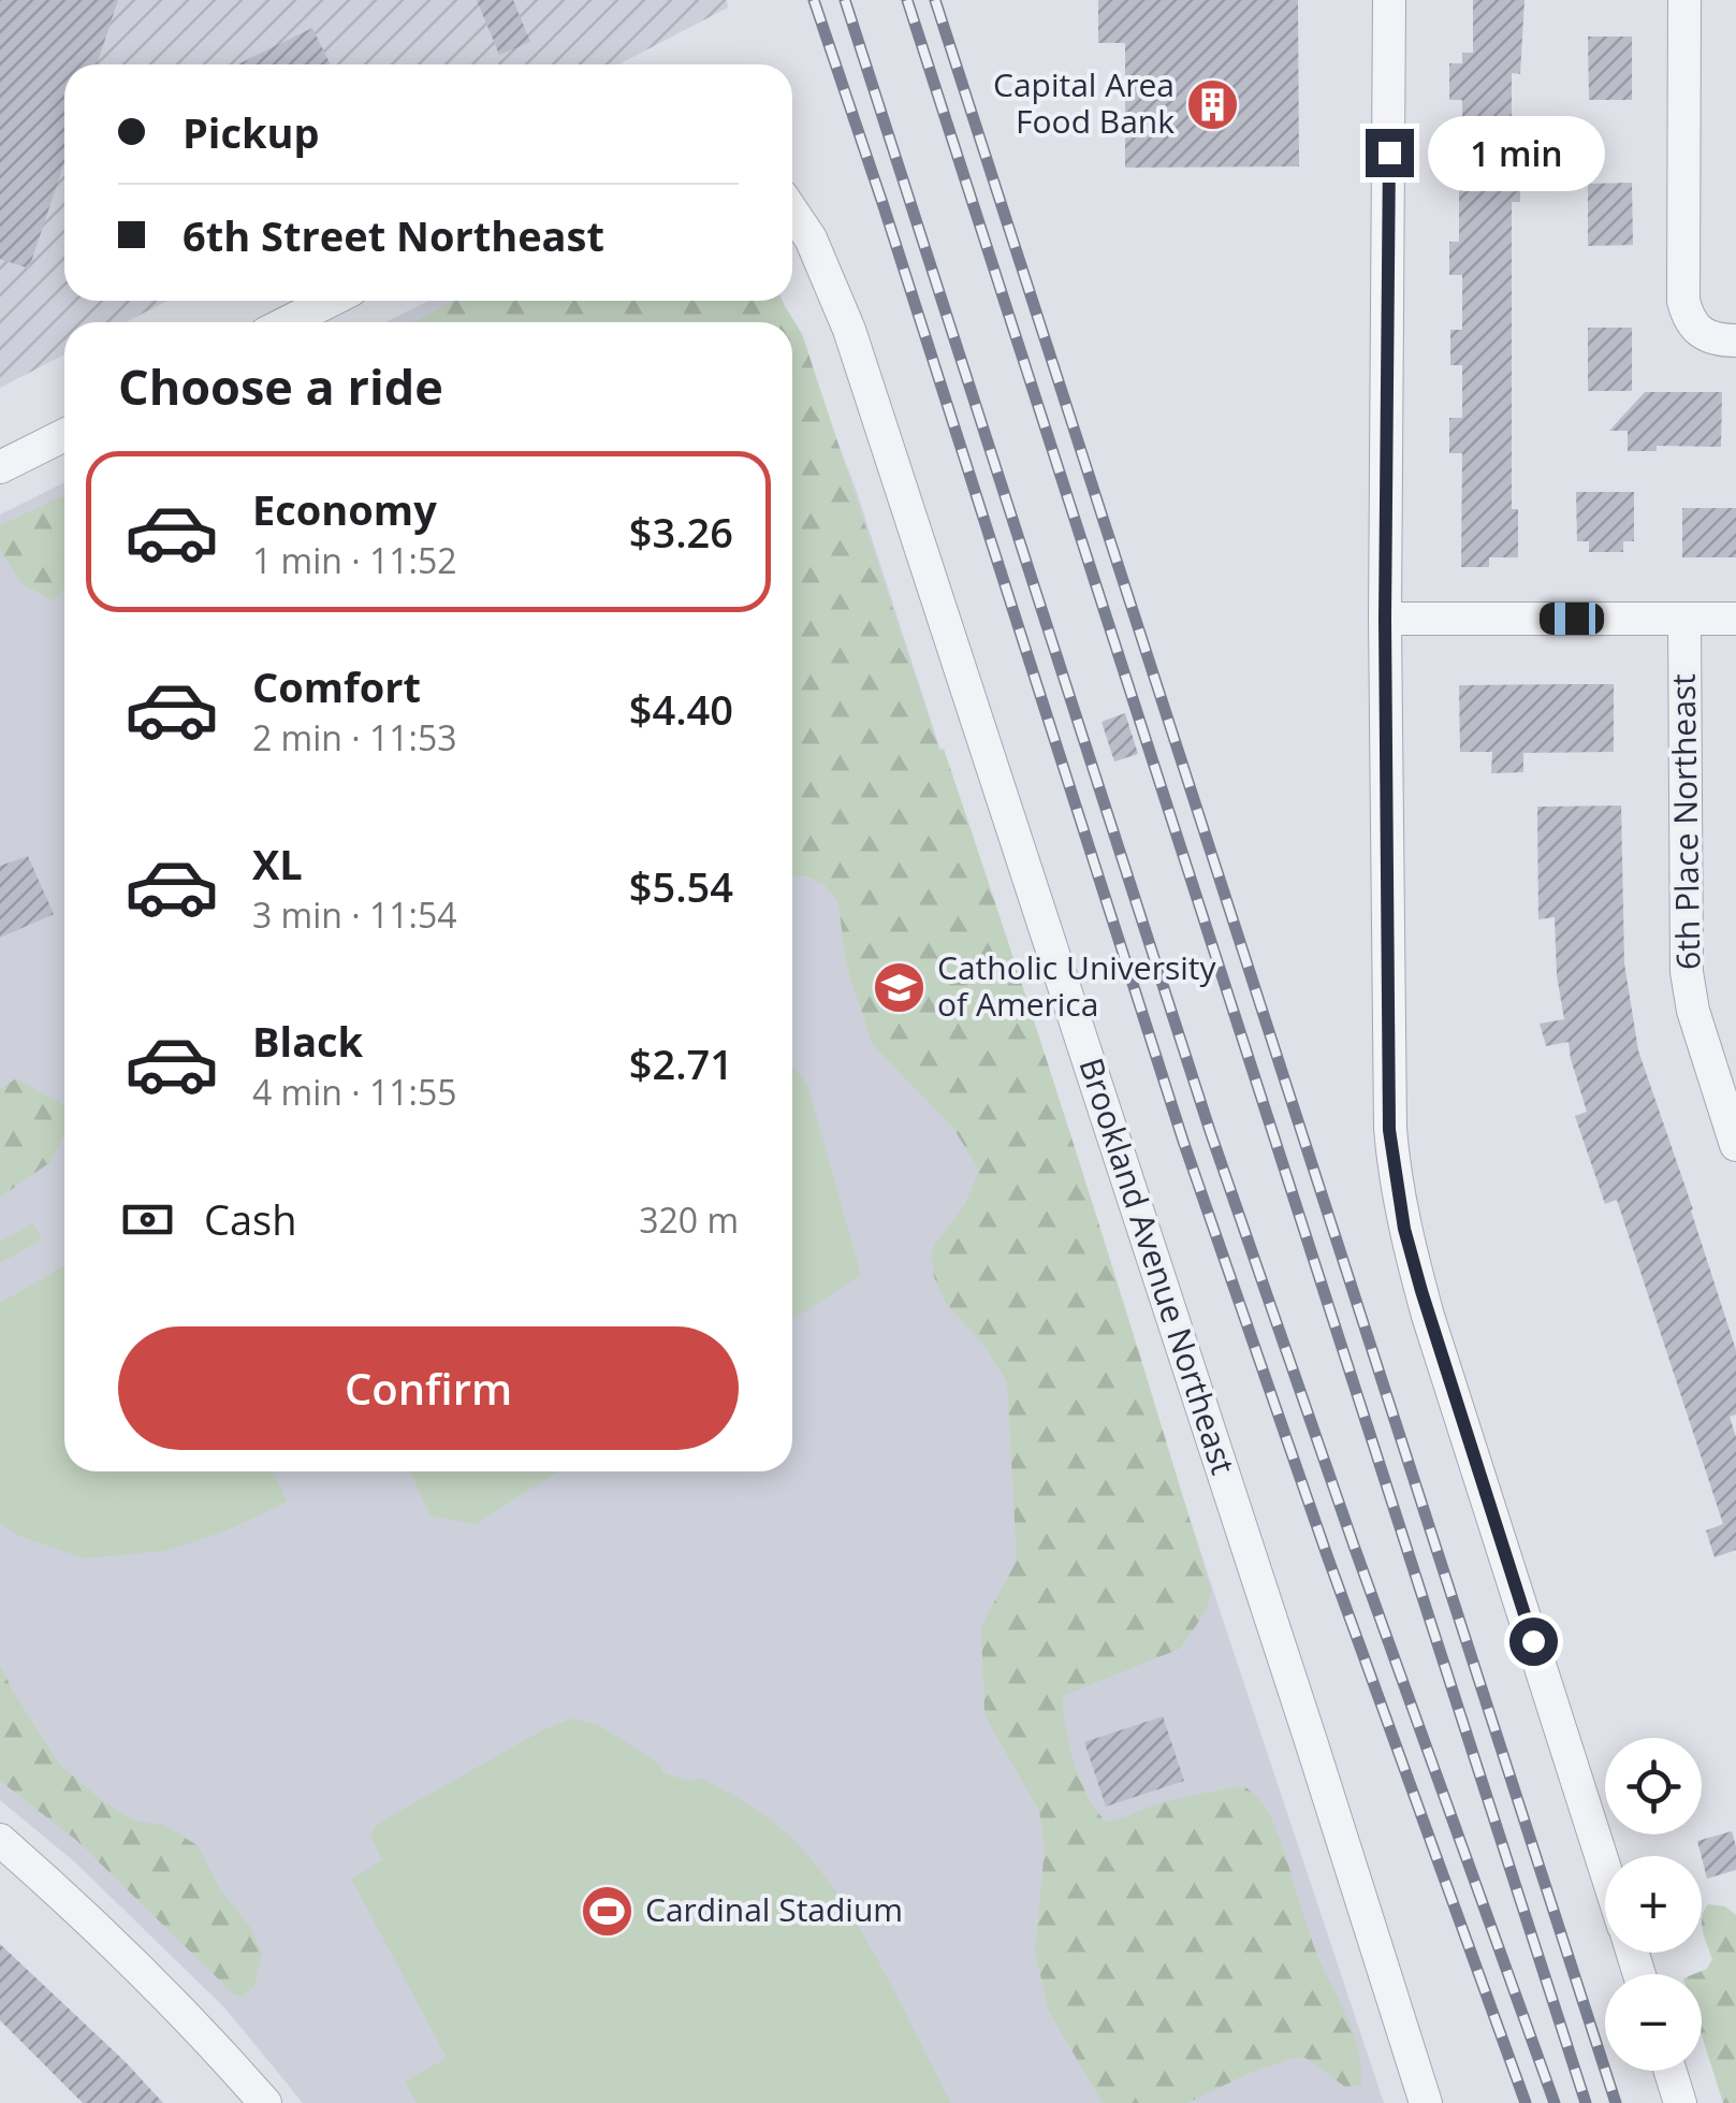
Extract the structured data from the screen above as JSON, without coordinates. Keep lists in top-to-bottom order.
{
  "streets": {
    "street": ["6th Place Northeast", "Brookland Avenue Northeast"]
  },
  "places": {
    "building": ["Capital Area Food Bank"],
    "school or university": ["Catholic University of America"],
    "sports": ["Cardinal Stadium"]
  },
  "page": {
    "banner": ["Pickup", "6th Street Northeast"],
    "bubble": "1 min",
    "heading": "Choose a ride",
    "list": [
      {
        "name": "Economy",
        "note": "1 min · 11:52",
        "value": "$3.26"
      },
      {
        "name": "Comfort",
        "note": "2 min · 11:53",
        "value": "$4.40"
      },
      {
        "name": "XL",
        "note": "3 min · 11:54",
        "value": "$5.54"
      },
      {
        "name": "Black",
        "note": "4 min · 11:55",
        "value": "$2.71"
      }
    ],
    "pay": ["Cash", "320 m"],
    "buttons": "Confirm",
    "map_buttons": ["+", "−"]
  }
}
